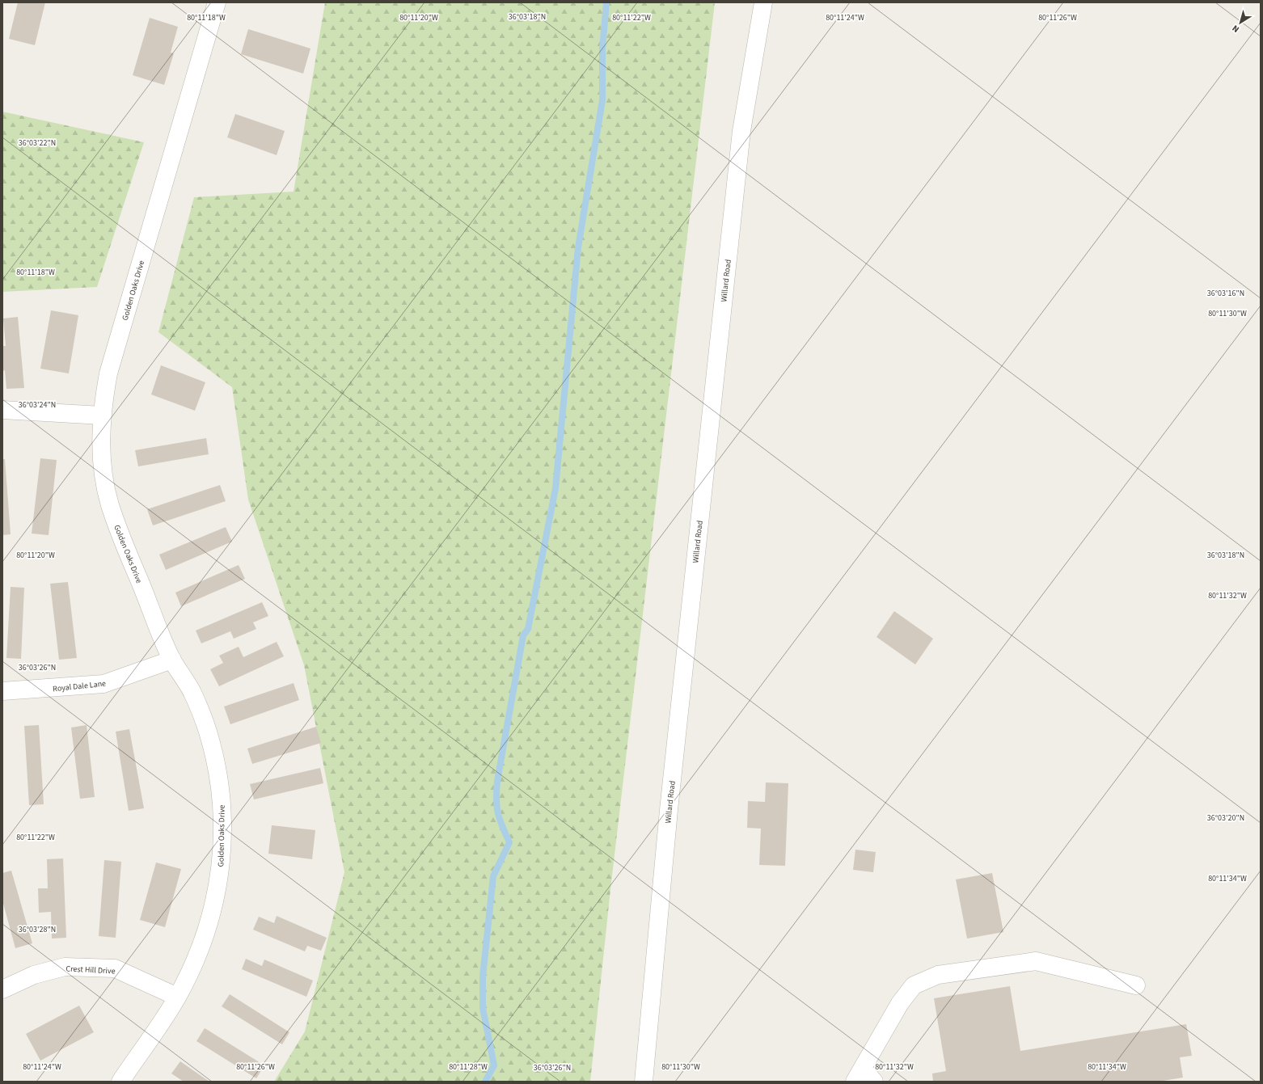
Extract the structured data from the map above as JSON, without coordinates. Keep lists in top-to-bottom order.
{
  "streets": {
    "street": [
      "Willard Road",
      "Golden Oaks Drive",
      "Royal Dale Lane",
      "Crest Hill Drive"
    ]
  },
  "crossings": [
    ["Golden Oaks Drive", "Royal Dale Lane"],
    ["Golden Oaks Drive", "Crest Hill Drive"]
  ],
  "north": "bottom left",
  "coordinates": [
    "36°03'18\"N",
    "80°11'18\"W",
    "80°11'20\"W",
    "80°11'22\"W",
    "80°11'24\"W",
    "80°11'26\"W",
    "36°03'22\"N",
    "36°03'16\"N",
    "80°11'30\"W",
    "36°03'24\"N",
    "80°11'32\"W",
    "36°03'26\"N",
    "36°03'20\"N",
    "80°11'34\"W",
    "36°03'28\"N",
    "80°11'28\"W"
  ]
}
